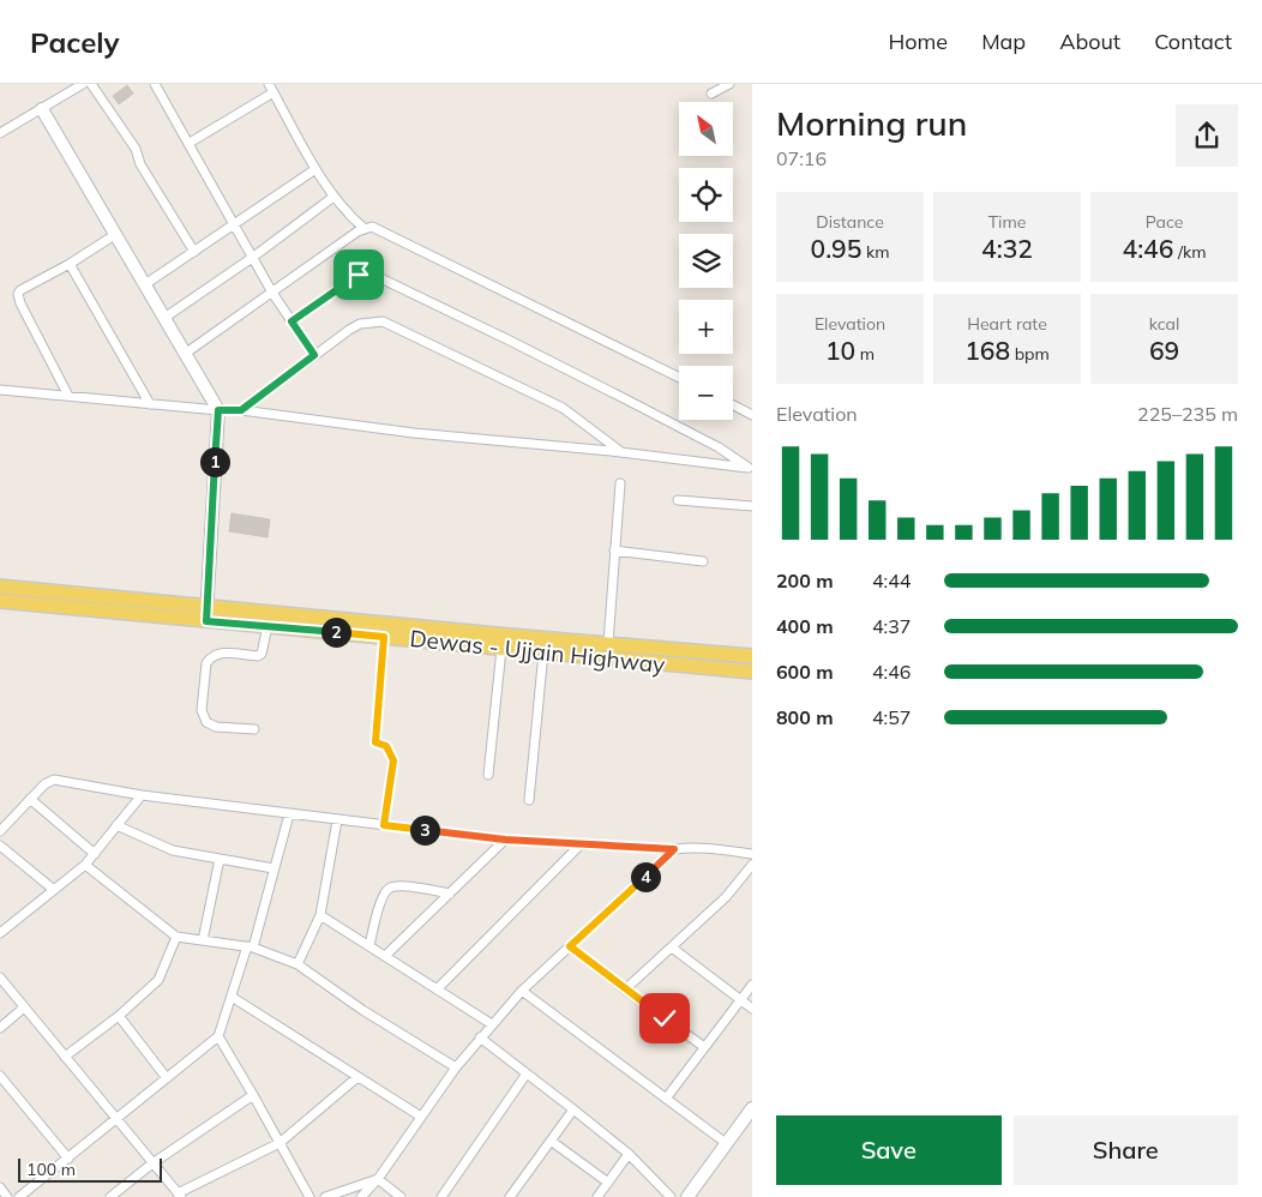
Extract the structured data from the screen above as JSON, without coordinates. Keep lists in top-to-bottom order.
{
  "streets": {
    "main road": ["Dewas - Ujjain Highway"]
  },
  "scale_bar": "100 m",
  "north": "top left",
  "page": {
    "header": "Pacely",
    "nav": [
      "Home",
      "Map",
      "About",
      "Contact"
    ],
    "heading": ["Morning run", "07:16"],
    "map_buttons": ["+", "−"],
    "stats": [
      ["Distance", "0.95 km"],
      ["Time", "4:32"],
      ["Pace", "4:46 /km"],
      ["Elevation", "10 m"],
      ["Heart rate", "168 bpm"],
      ["kcal", "69"]
    ],
    "chart": ["Elevation", "225–235 m"],
    "pins": [
      "1",
      "2",
      "3",
      "4"
    ],
    "list": [
      {
        "name": "200 m",
        "note": "4:44"
      },
      {
        "name": "400 m",
        "note": "4:37"
      },
      {
        "name": "600 m",
        "note": "4:46"
      },
      {
        "name": "800 m",
        "note": "4:57"
      }
    ],
    "buttons": ["Save", "Share"],
    "scale": "100 m"
  }
}
